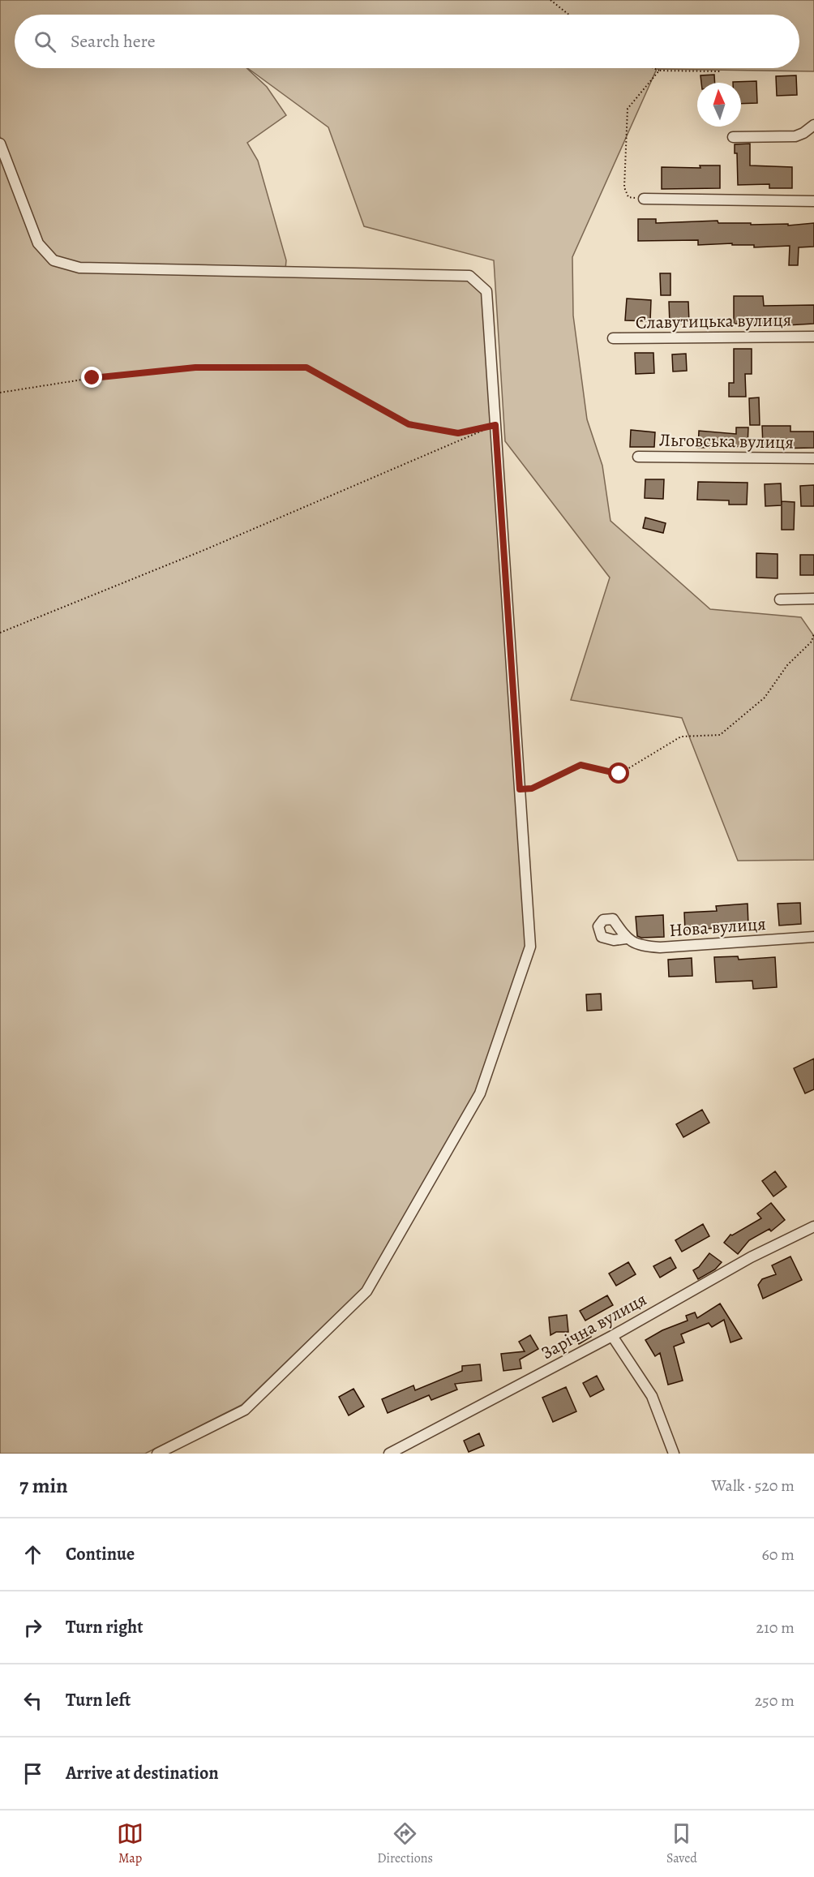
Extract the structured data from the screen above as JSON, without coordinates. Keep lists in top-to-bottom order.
{
  "streets": {
    "street": [
      "Славутицька вулиця",
      "Льговська вулиця",
      "Нова вулиця",
      "Зарічна вулиця"
    ]
  },
  "north": "top",
  "page": {
    "search": "Search here",
    "heading": ["7 min", "Walk · 520 m"],
    "list": [
      ["Continue", "60 m"],
      ["Turn right", "210 m"],
      ["Turn left", "250 m"],
      "Arrive at destination"
    ],
    "nav": ["Map", "Directions", "Saved"]
  }
}
